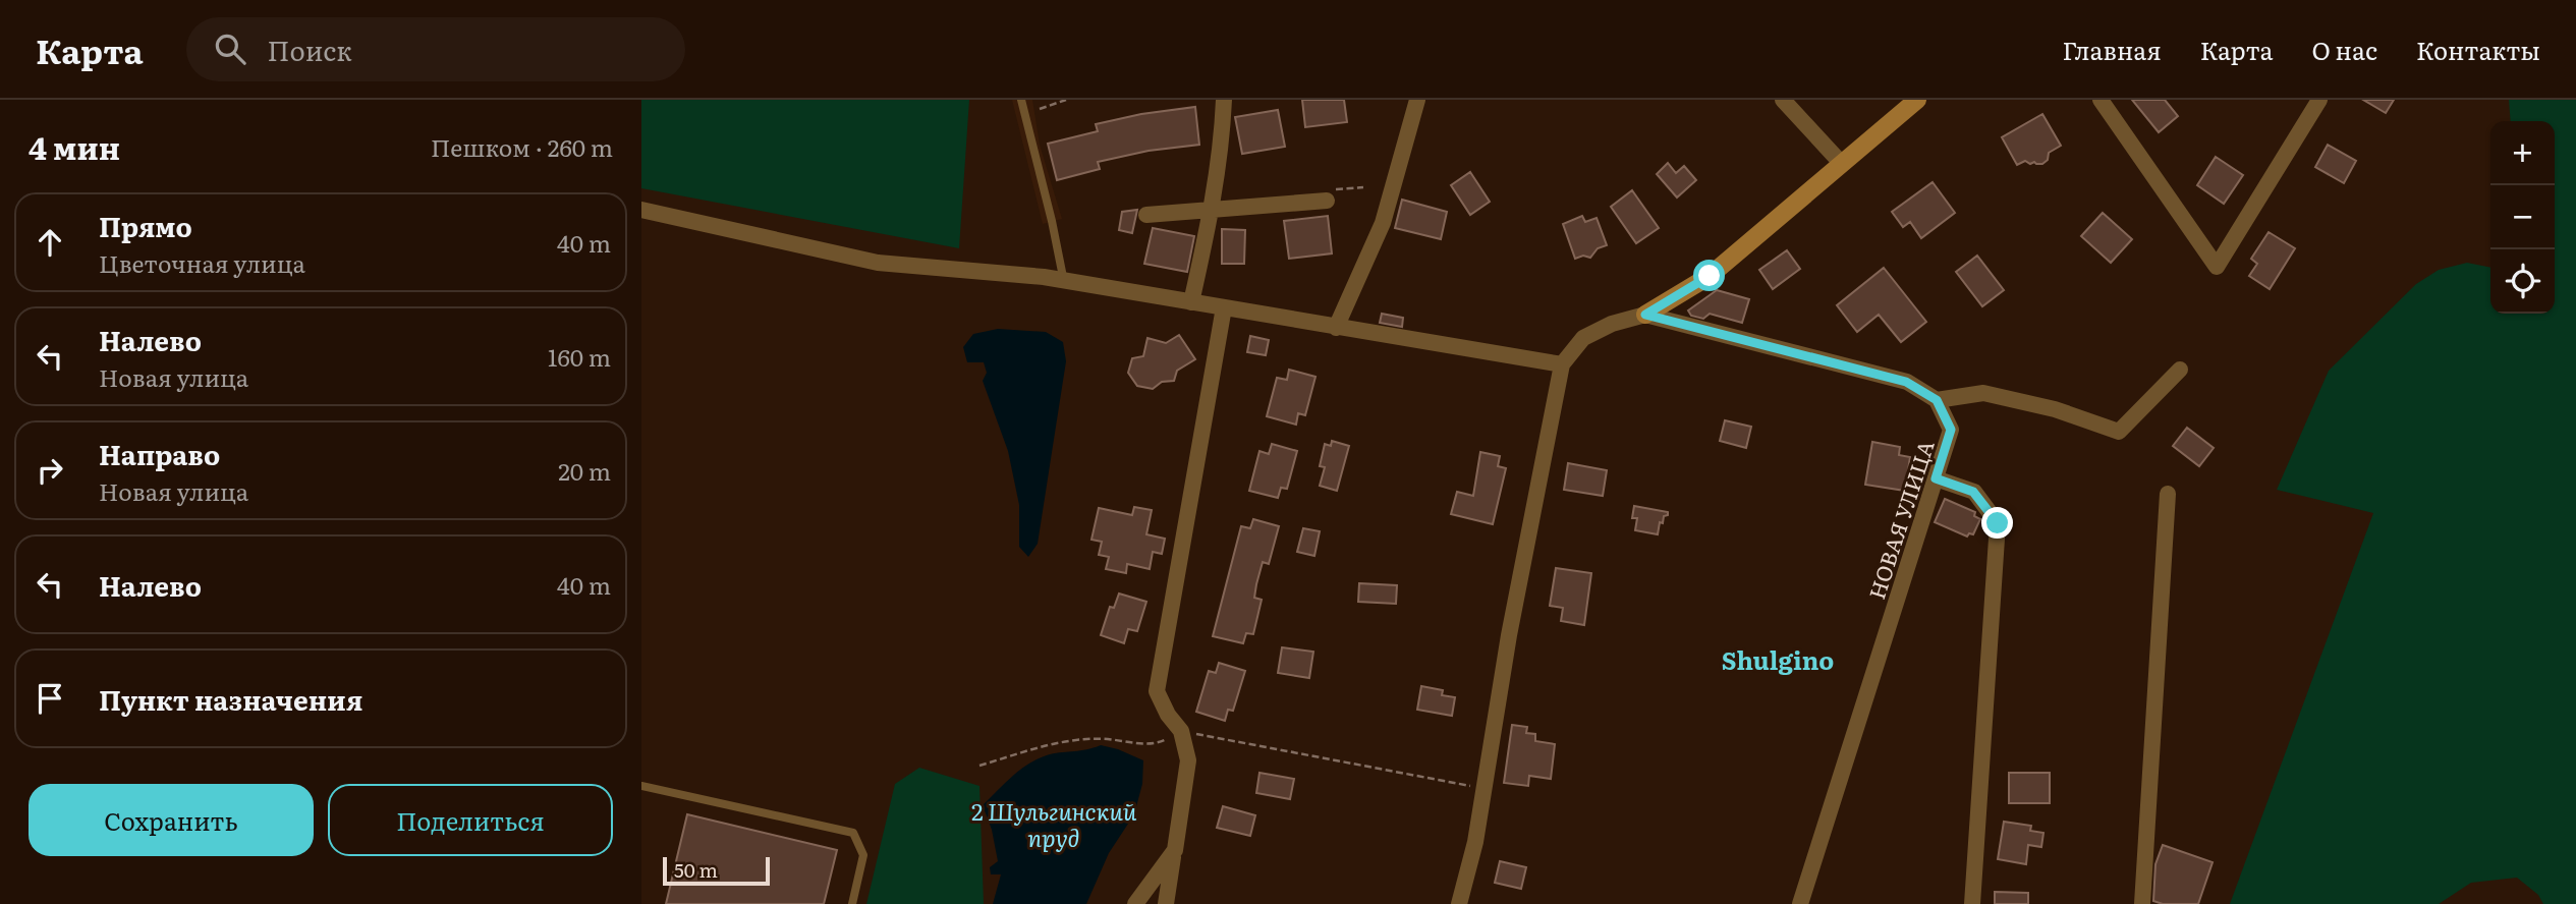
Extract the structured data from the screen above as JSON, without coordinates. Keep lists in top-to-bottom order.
{
  "streets": {
    "street": ["НОВАЯ УЛИЦА"]
  },
  "districts": ["Shulgino"],
  "water": ["2 Шульгинский пруд"],
  "scale_bar": "50 m",
  "page": {
    "header": "Карта",
    "search": "Поиск",
    "nav": [
      "Главная",
      "Карта",
      "О нас",
      "Контакты"
    ],
    "heading": ["4 мин", "Пешком · 260 m"],
    "map_buttons": ["+", "−"],
    "list": [
      ["Прямо", "Цветочная улица", "40 m"],
      ["Налево", "Новая улица", "160 m"],
      ["Направо", "Новая улица", "20 m"],
      ["Налево", "40 m"],
      "Пункт назначения"
    ],
    "buttons": ["Сохранить", "Поделиться"],
    "scale": "50 m"
  }
}
